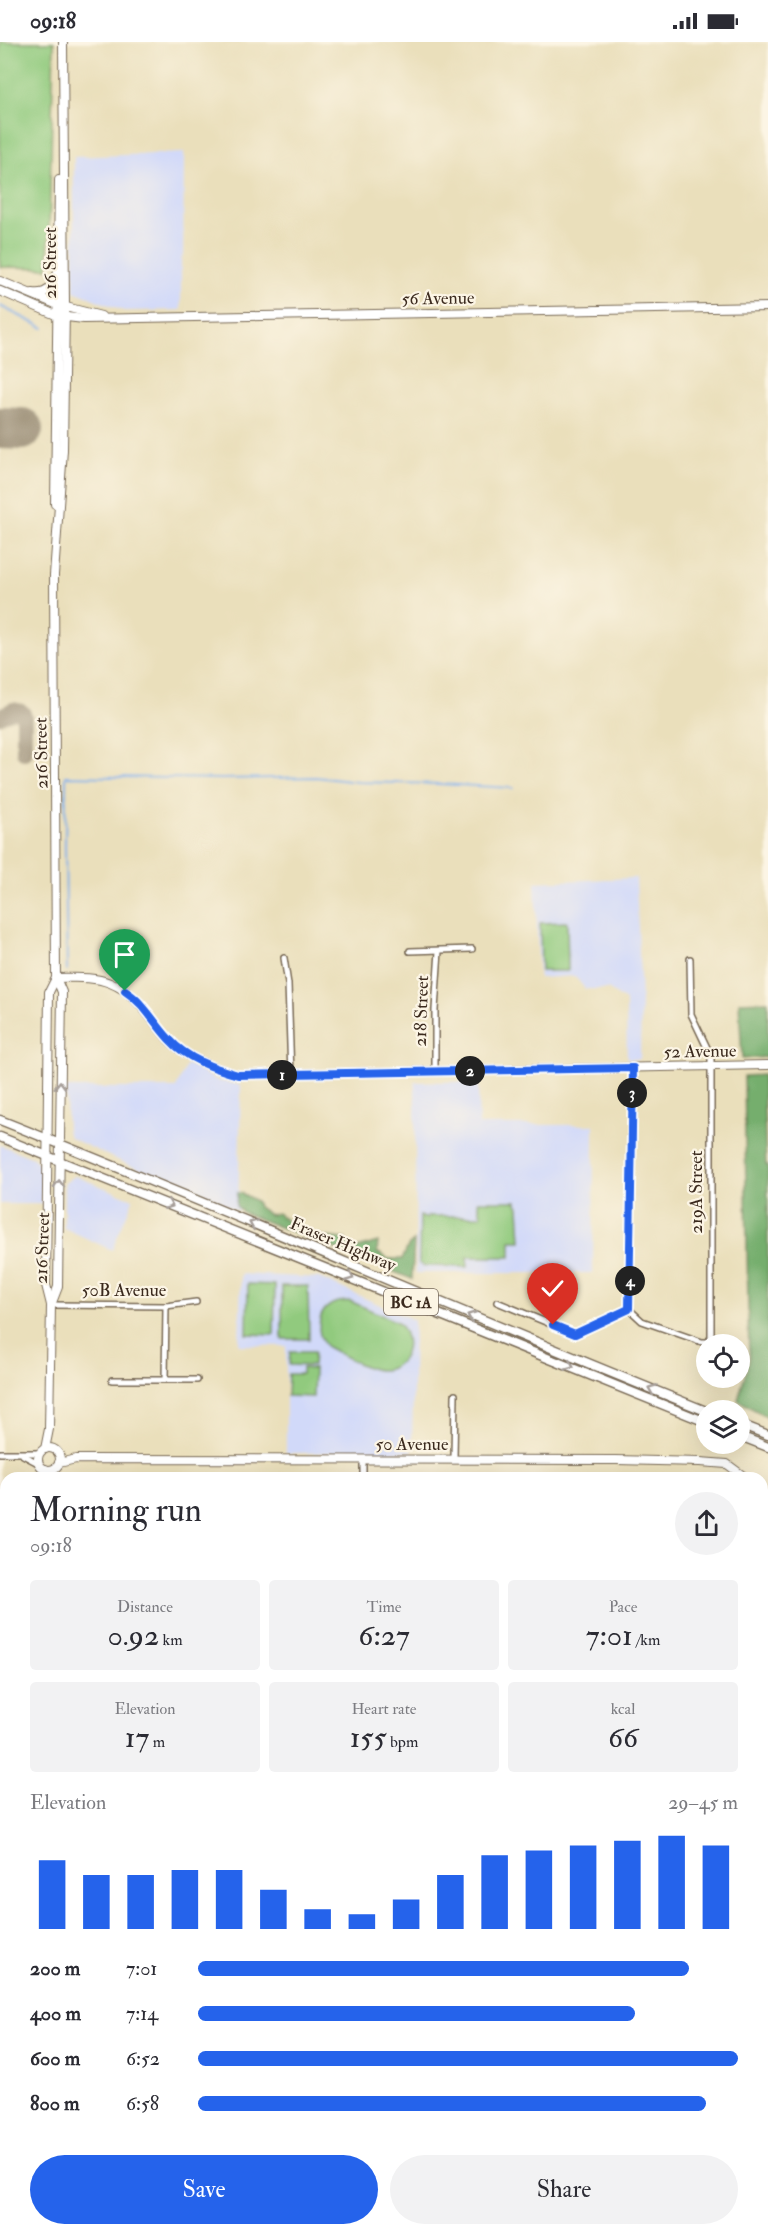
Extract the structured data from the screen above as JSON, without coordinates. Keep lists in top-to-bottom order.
{
  "streets": {
    "main road": [
      "216 Street",
      "56 Avenue",
      "52 Avenue",
      "Fraser Highway",
      "BC 1A",
      "50 Avenue"
    ],
    "street": ["218 Street", "219A Street", "50B Avenue"]
  },
  "crossings": [
    ["216 Street", "56 Avenue"],
    ["216 Street", "52 Avenue"],
    ["216 Street", "Fraser Highway"],
    ["216 Street", "50B Avenue"],
    ["216 Street", "50 Avenue"],
    ["218 Street", "52 Avenue"],
    ["52 Avenue", "219A Street"]
  ],
  "page": {
    "status": "09:18",
    "pins": [
      "2",
      "1",
      "3",
      "4"
    ],
    "heading": ["Morning run", "09:18"],
    "stats": [
      ["Distance", "0.92 km"],
      ["Time", "6:27"],
      ["Pace", "7:01 /km"],
      ["Elevation", "17 m"],
      ["Heart rate", "155 bpm"],
      ["kcal", "66"]
    ],
    "chart": ["Elevation", "29–45 m"],
    "list": [
      {
        "name": "200 m",
        "note": "7:01"
      },
      {
        "name": "400 m",
        "note": "7:14"
      },
      {
        "name": "600 m",
        "note": "6:52"
      },
      {
        "name": "800 m",
        "note": "6:58"
      }
    ],
    "buttons": ["Save", "Share"]
  }
}
